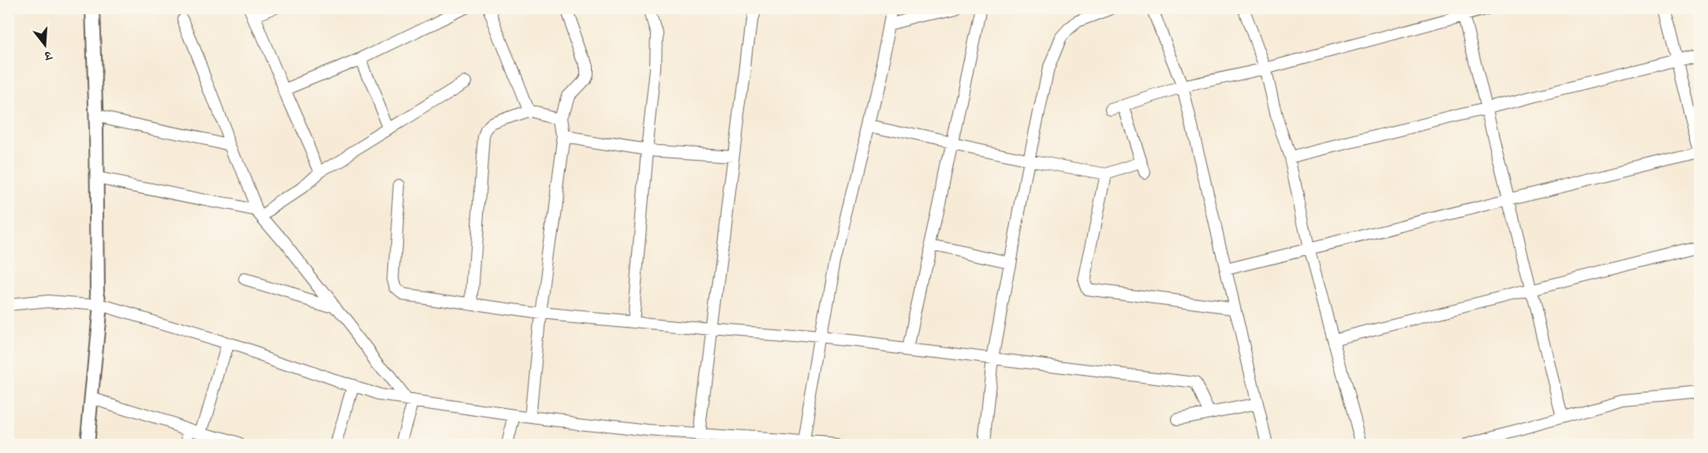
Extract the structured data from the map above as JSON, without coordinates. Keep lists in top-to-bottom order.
{
  "north": "bottom"
}
